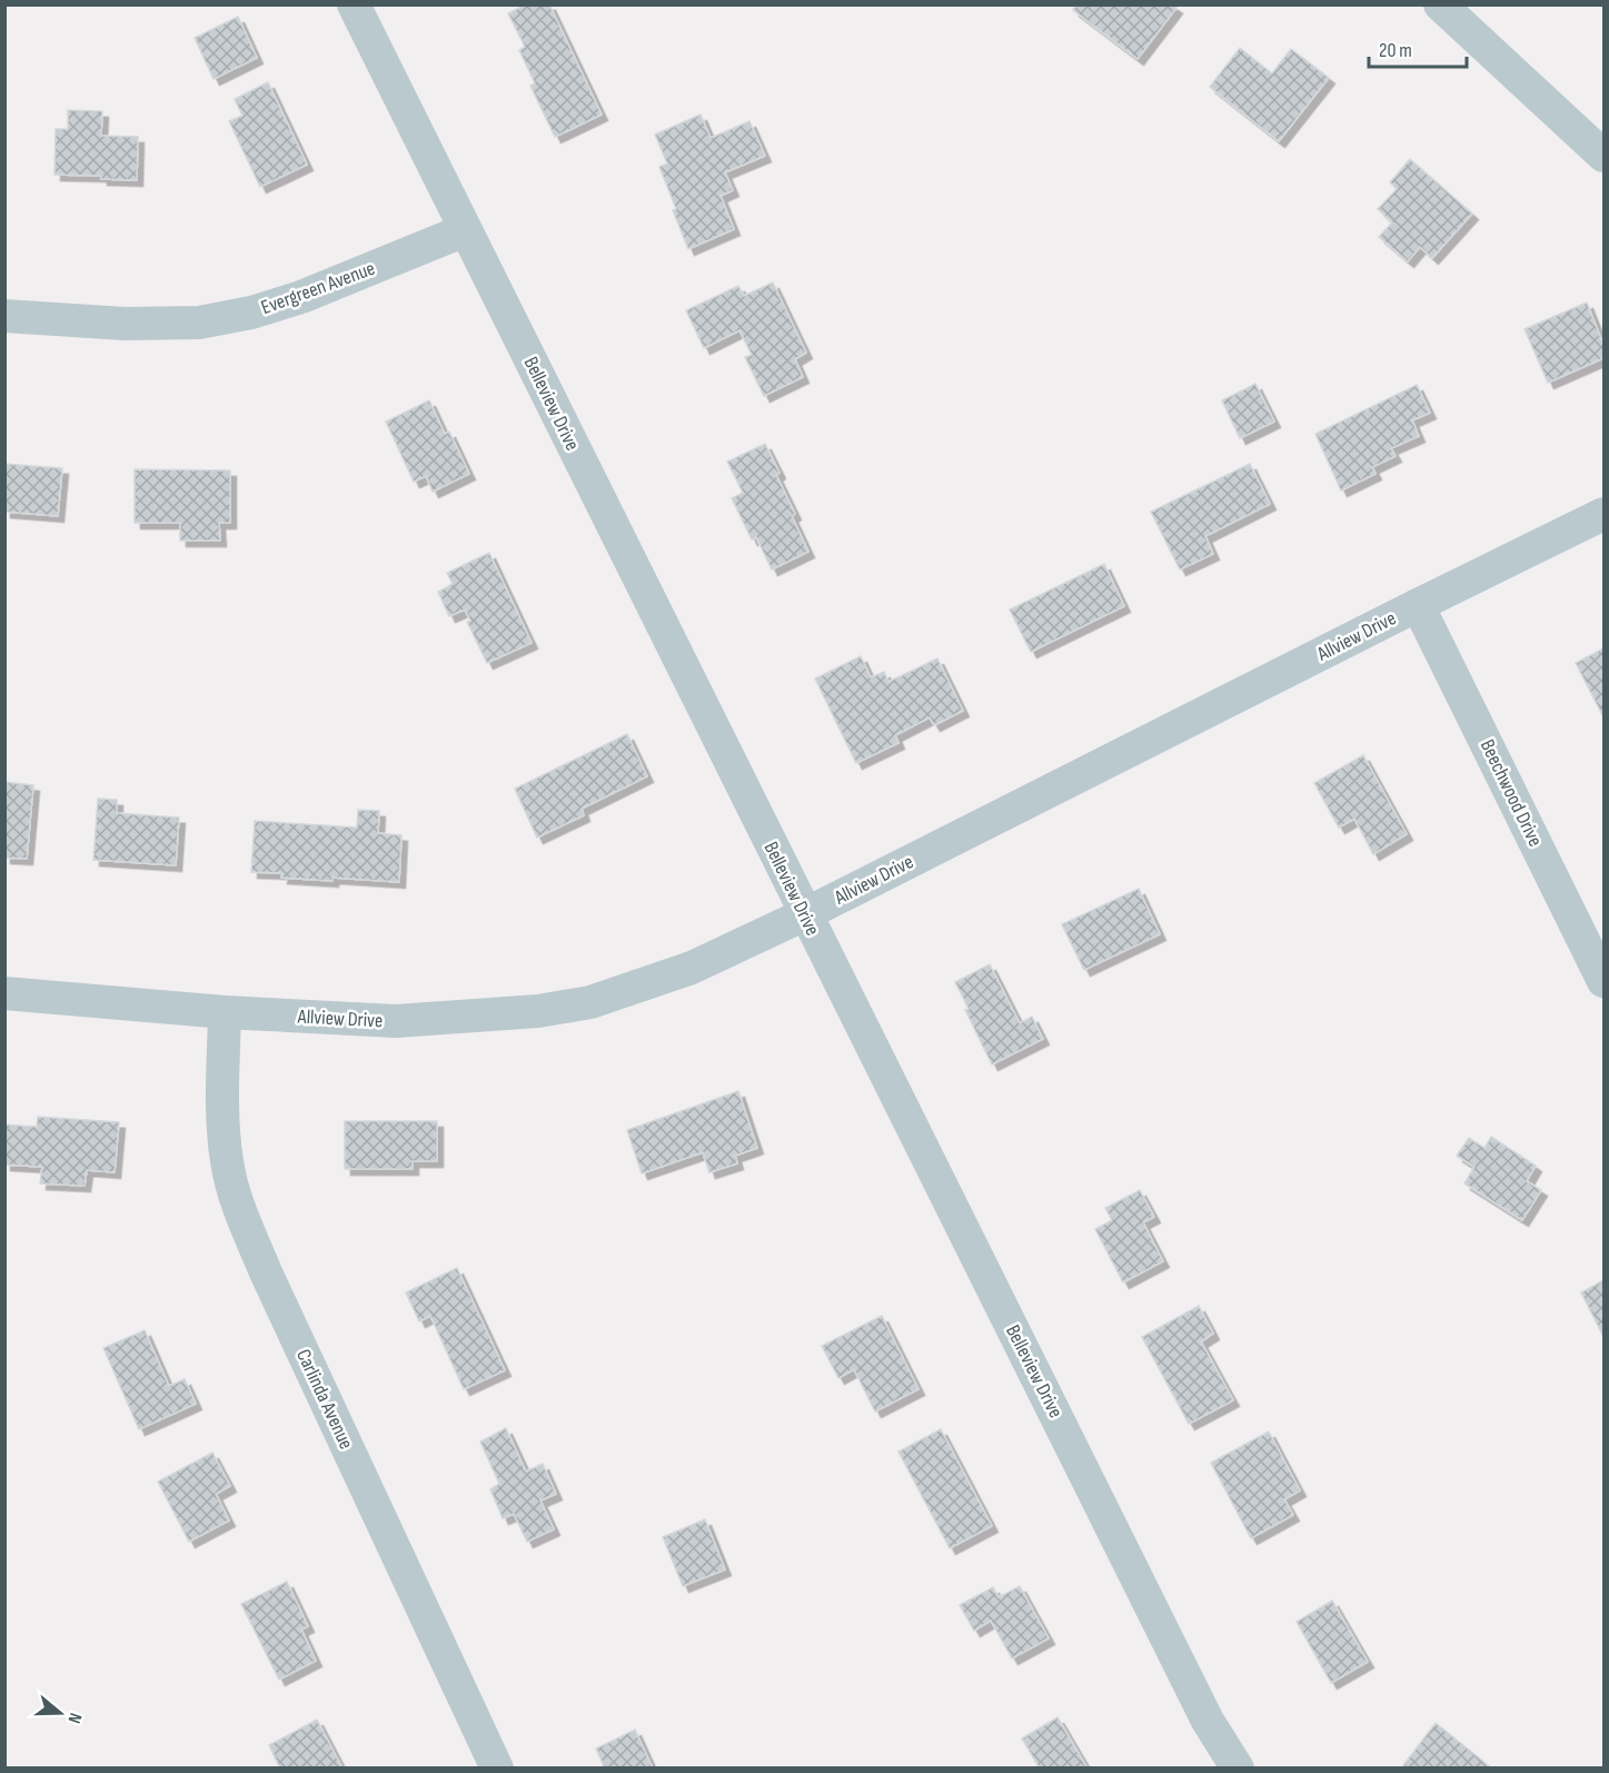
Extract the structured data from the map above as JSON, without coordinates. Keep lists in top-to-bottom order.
{
  "streets": {
    "street": [
      "Evergreen Avenue",
      "Belleview Drive",
      "Allview Drive",
      "Beechwood Drive",
      "Carlinda Avenue"
    ]
  },
  "crossings": [
    ["Evergreen Avenue", "Belleview Drive"],
    ["Belleview Drive", "Allview Drive"],
    ["Allview Drive", "Beechwood Drive"],
    ["Allview Drive", "Carlinda Avenue"]
  ],
  "scale_bar": "20 m",
  "north": "right"
}
